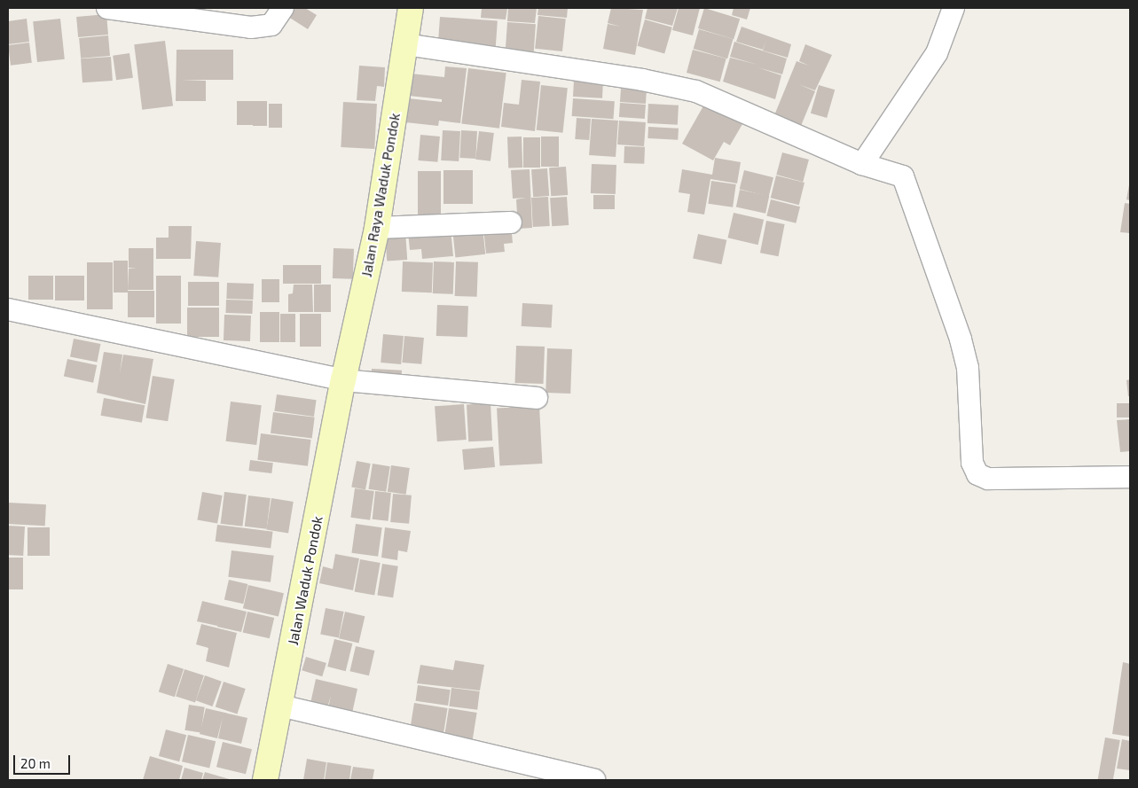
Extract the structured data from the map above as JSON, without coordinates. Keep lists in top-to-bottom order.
{
  "streets": {
    "street": ["Jalan Raya Waduk Pondok", "Jalan Waduk Pondok"]
  },
  "crossings": [
    ["Jalan Raya Waduk Pondok", "Jalan Waduk Pondok"]
  ],
  "scale_bar": "20 m"
}
